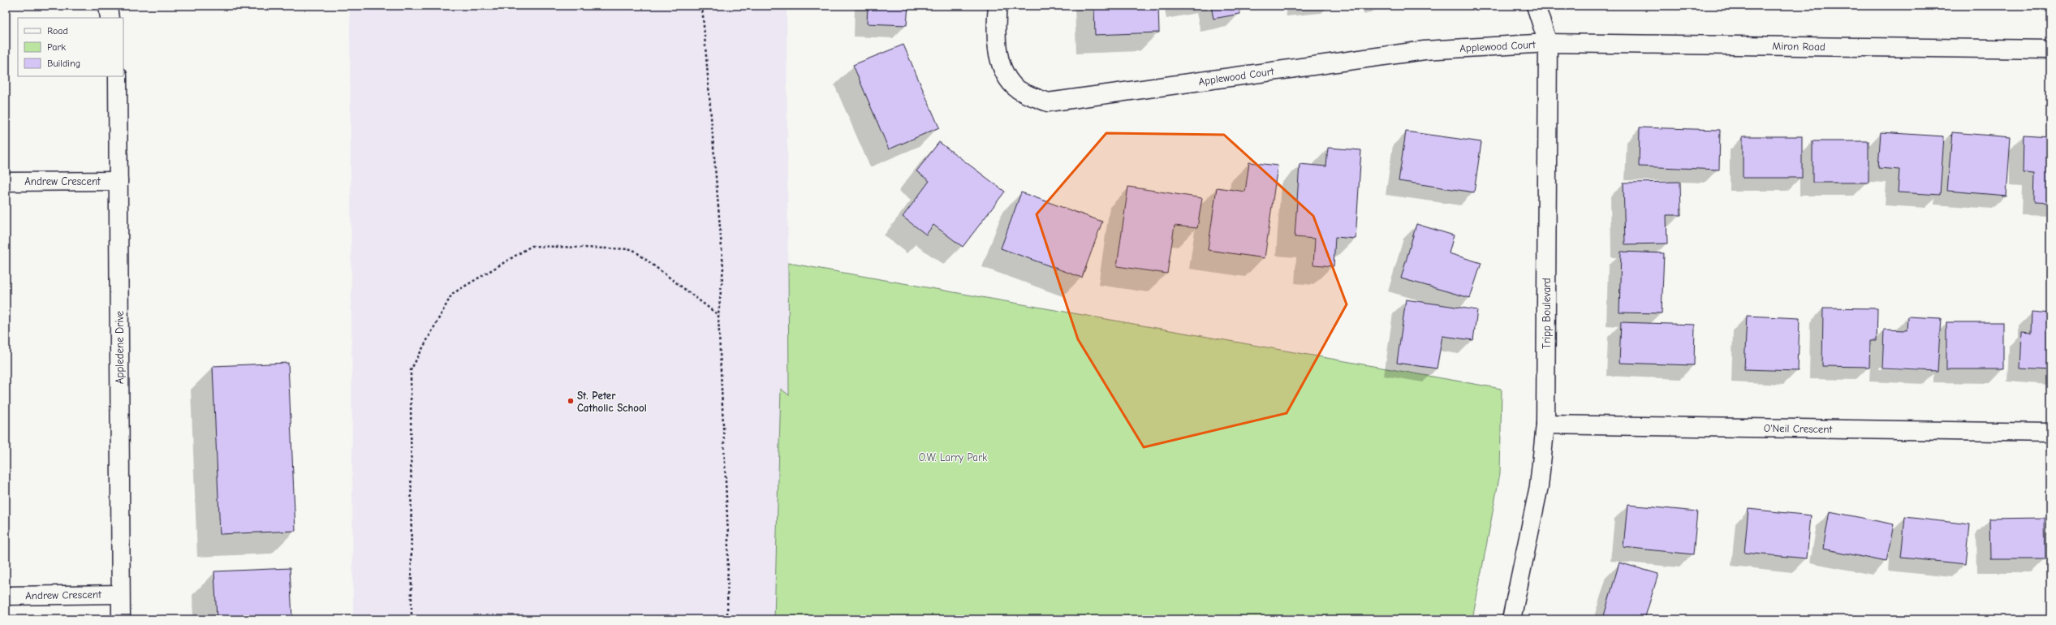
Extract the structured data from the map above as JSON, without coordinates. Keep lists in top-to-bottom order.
{
  "streets": {
    "street": [
      "Applewood Court",
      "Miron Road",
      "Andrew Crescent",
      "Tripp Boulevard",
      "Appledene Drive",
      "O'Neil Crescent"
    ]
  },
  "crossings": [
    ["Applewood Court", "Miron Road"],
    ["Applewood Court", "Tripp Boulevard"],
    ["Miron Road", "Tripp Boulevard"],
    ["Andrew Crescent", "Appledene Drive"],
    ["Tripp Boulevard", "O'Neil Crescent"]
  ],
  "parks": ["O.W. Larry Park"],
  "places": ["St. Peter Catholic School"],
  "legend": ["Road", "Park", "Building"]
}
